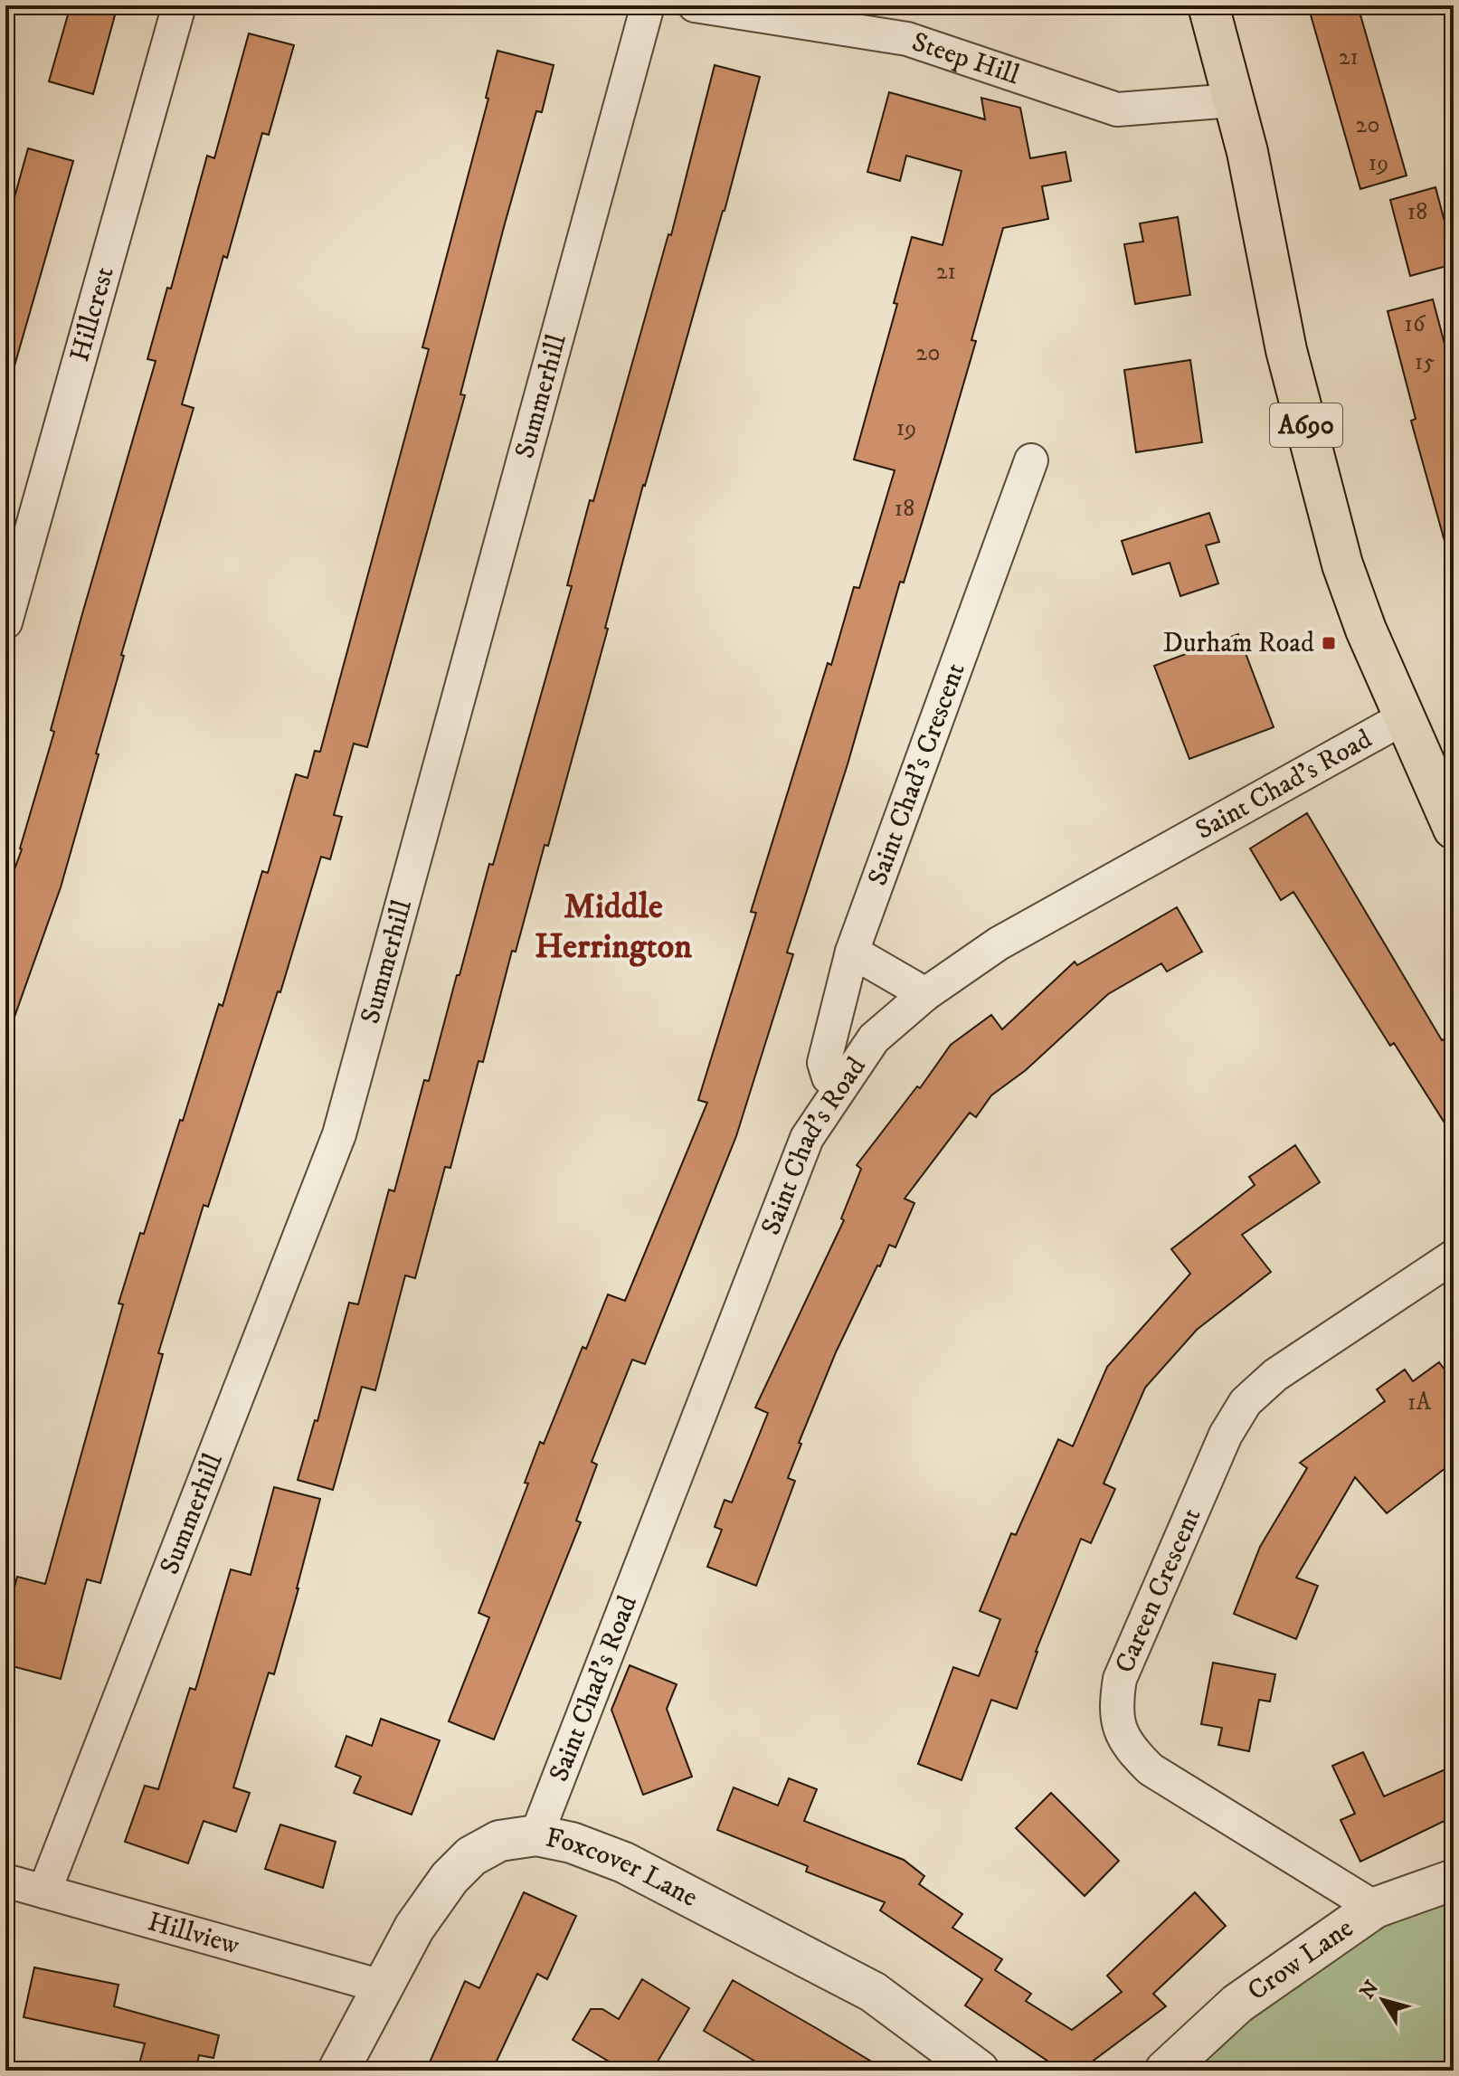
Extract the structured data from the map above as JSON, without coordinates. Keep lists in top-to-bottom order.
{
  "streets": {
    "highway": ["A690"],
    "street": [
      "Steep Hill",
      "Hillcrest",
      "Summerhill",
      "Saint Chad's Crescent",
      "Saint Chad's Road",
      "Careen Crescent",
      "Foxcover Lane",
      "Hillview",
      "Crow Lane"
    ]
  },
  "crossings": [
    ["Steep Hill", "A690"],
    ["Summerhill", "Hillview"],
    ["A690", "Saint Chad's Road"],
    ["Saint Chad's Crescent", "Saint Chad's Road"],
    ["Saint Chad's Road", "Foxcover Lane"],
    ["Careen Crescent", "Crow Lane"],
    ["Foxcover Lane", "Hillview"]
  ],
  "districts": ["Middle Herrington"],
  "places": {
    "transit": ["Durham Road"]
  },
  "house_numbers": [
    "21",
    "20",
    "19",
    "18",
    "21",
    "16",
    "20",
    "15",
    "19",
    "18",
    "1A"
  ],
  "north": "top left"
}
